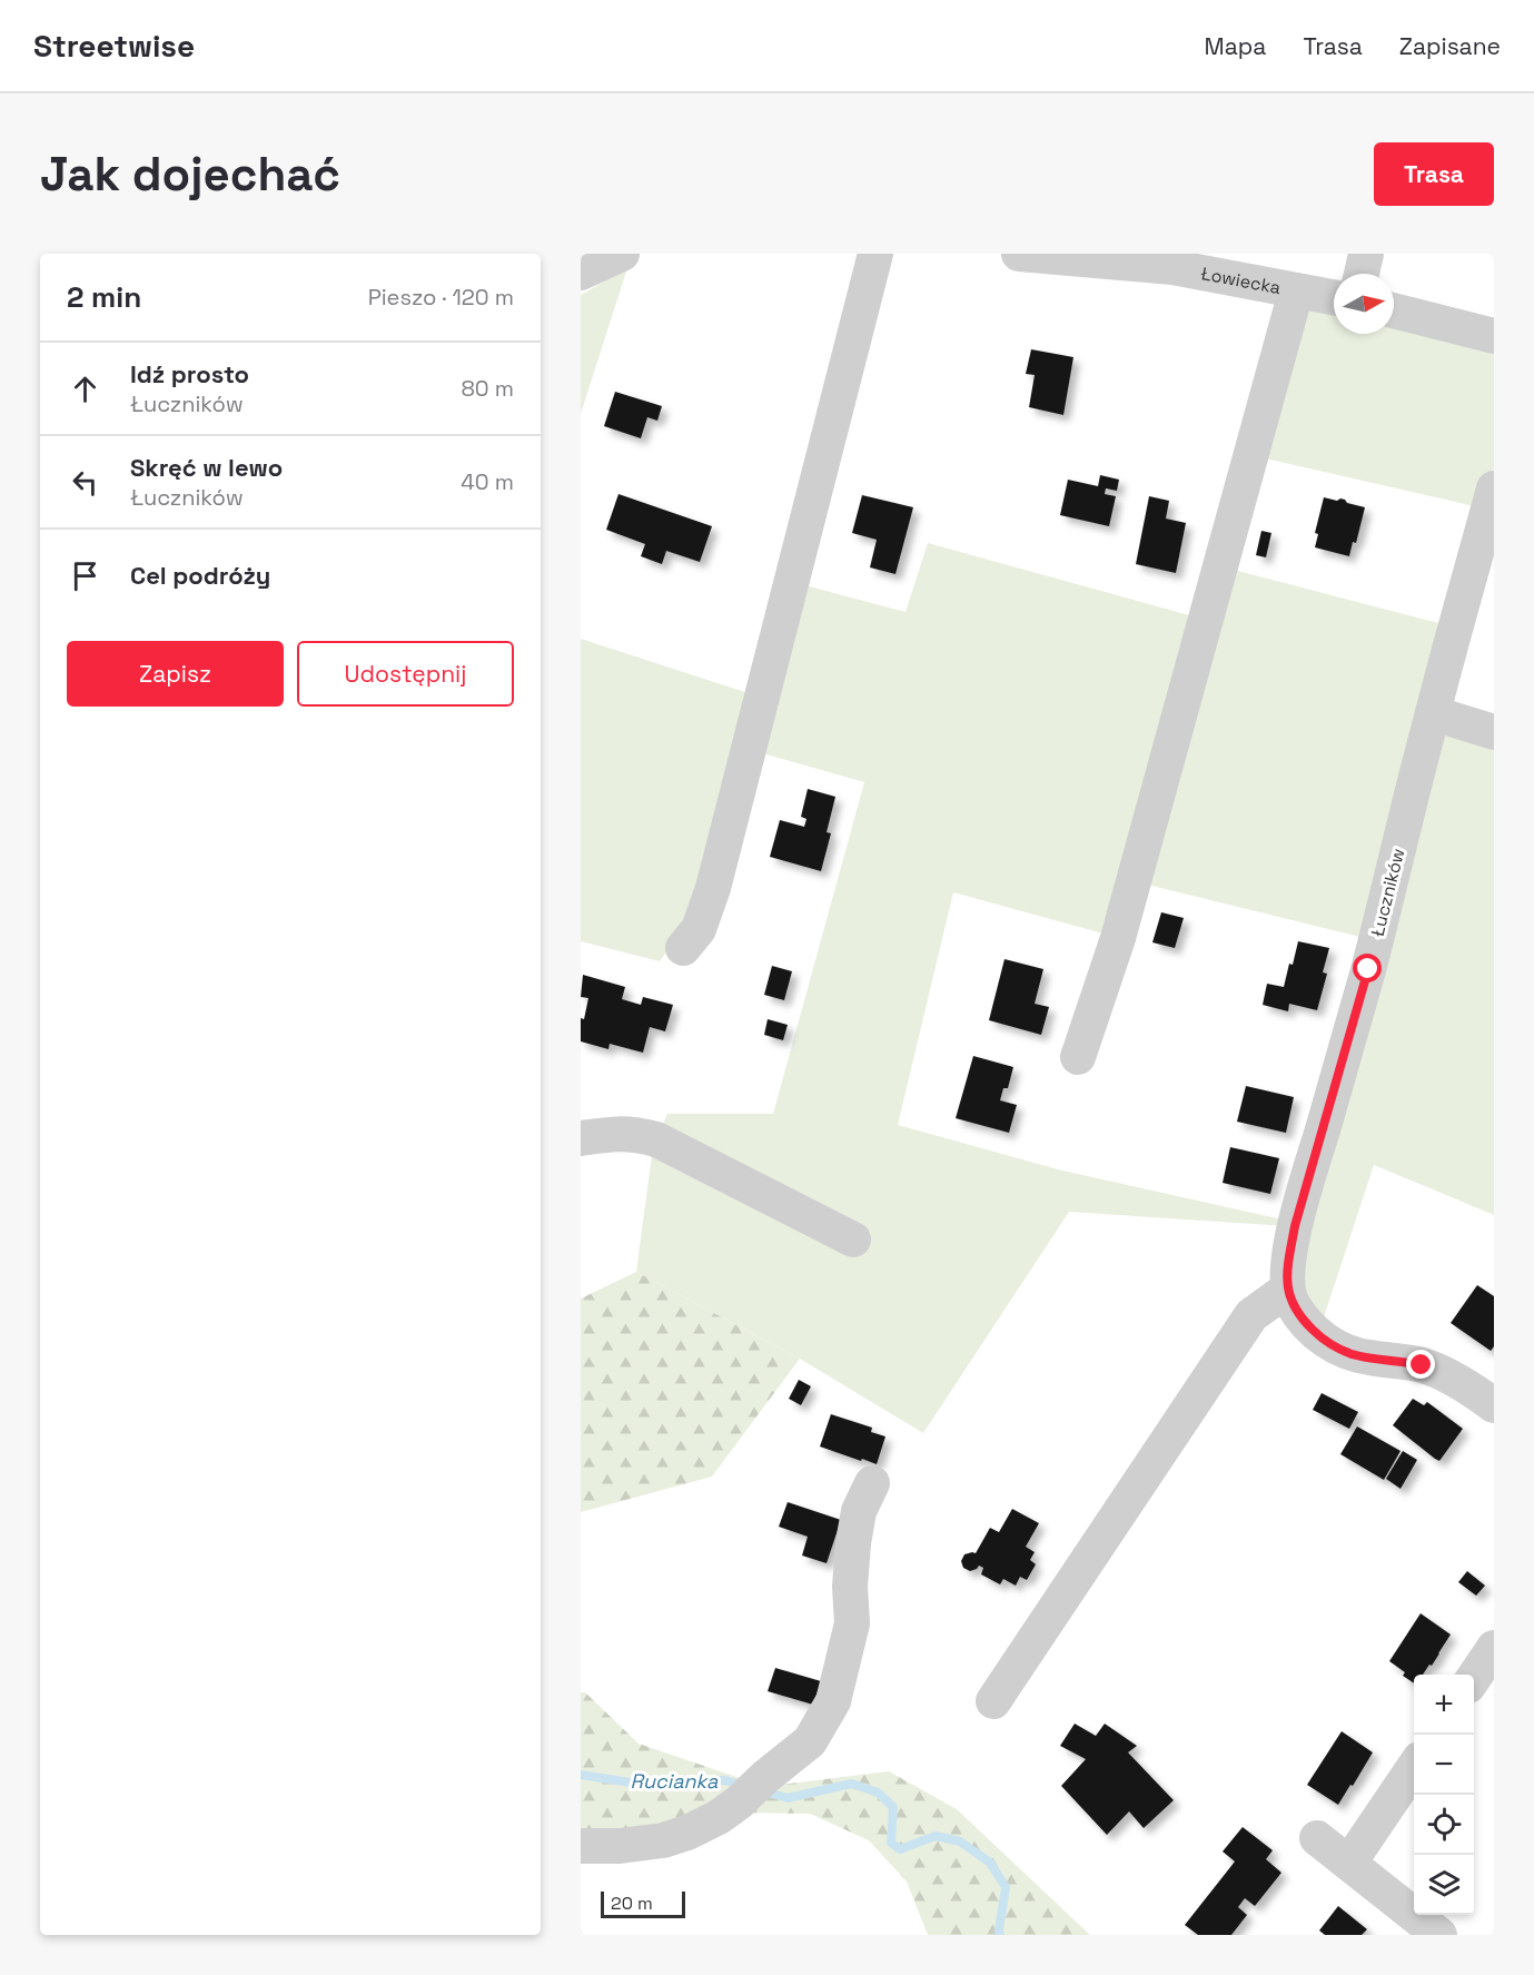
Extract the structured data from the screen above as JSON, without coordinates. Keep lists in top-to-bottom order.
{
  "streets": {
    "street": ["Łowiecka", "Łuczników"]
  },
  "water": ["Rucianka"],
  "scale_bar": "20 m",
  "north": "right",
  "page": {
    "header": "Streetwise",
    "nav": ["Mapa", "Trasa", "Zapisane"],
    "buttons": [
      "Trasa",
      ["Zapisz", "Udostępnij"]
    ],
    "title": "Jak dojechać",
    "heading": ["2 min", "Pieszo · 120 m"],
    "list": [
      ["Idź prosto", "Łuczników", "80 m"],
      ["Skręć w lewo", "Łuczników", "40 m"],
      "Cel podróży"
    ],
    "map_buttons": ["+", "−"],
    "scale": "20 m"
  }
}
